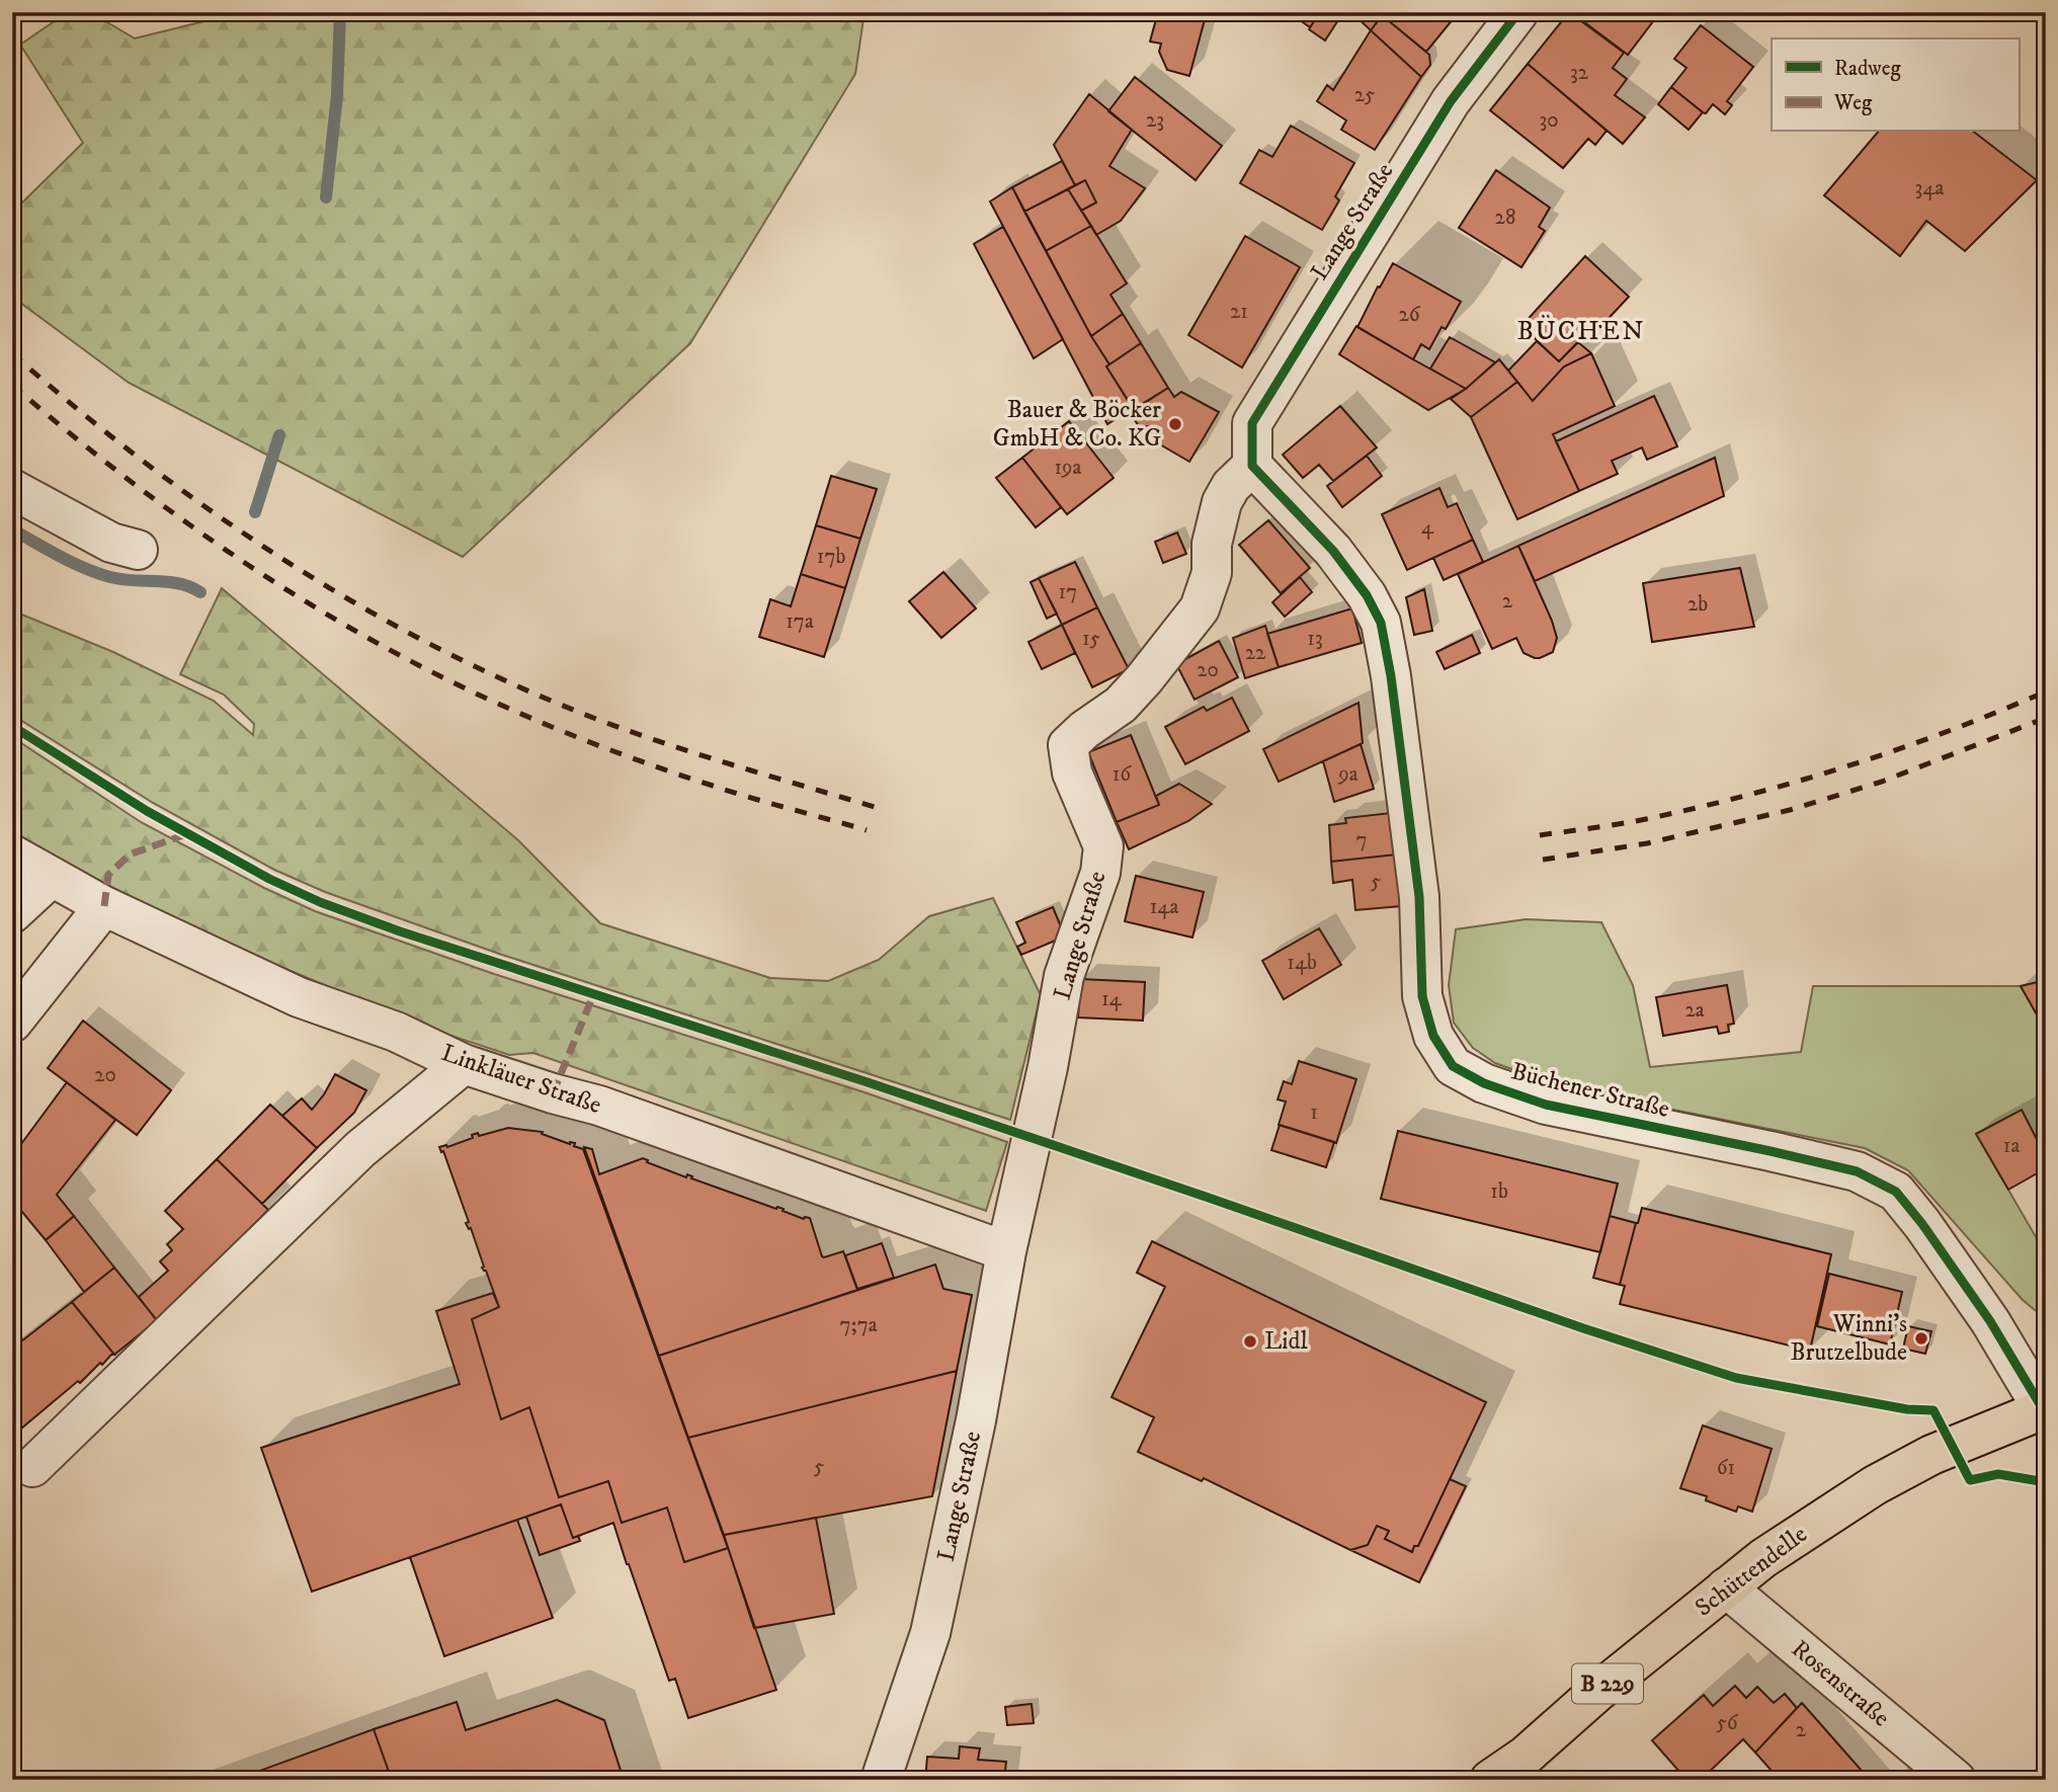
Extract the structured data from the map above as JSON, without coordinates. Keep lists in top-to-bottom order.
{
  "streets": {
    "main road": ["Schüttendelle", "B 229"],
    "street": [
      "Lange Straße",
      "Linkläuer Straße",
      "Büchener Straße",
      "Rosenstraße"
    ]
  },
  "crossings": [
    ["Lange Straße", "Linkläuer Straße"],
    ["Lange Straße", "Büchener Straße"],
    ["Büchener Straße", "Schüttendelle"],
    ["Schüttendelle", "Rosenstraße"]
  ],
  "districts": ["BÜCHEN"],
  "places": ["Bauer & Böcker GmbH & Co. KG", "Winni's Brutzelbude", "Lidl"],
  "house_numbers": [
    "32",
    "25",
    "23",
    "30",
    "34a",
    "28",
    "21",
    "26",
    "19a",
    "4",
    "17b",
    "17",
    "2",
    "2b",
    "17a",
    "15",
    "13",
    "22",
    "20",
    "16",
    "9a",
    "7",
    "5",
    "14a",
    "14b",
    "14",
    "2a",
    "20",
    "1",
    "1a",
    "1b",
    "7;7a",
    "5",
    "61",
    "56",
    "2"
  ],
  "legend": ["Radweg", "Weg"]
}
